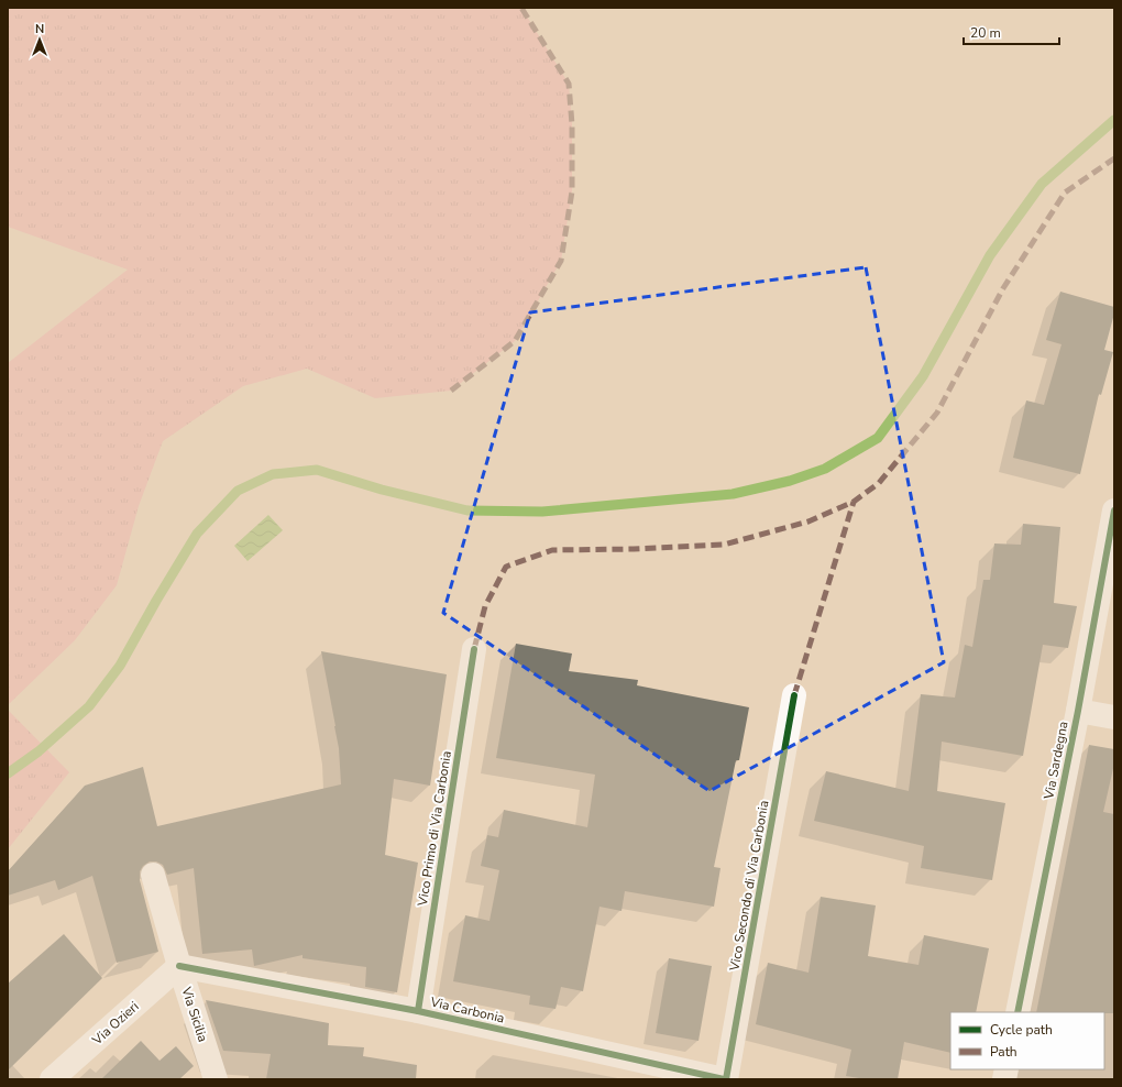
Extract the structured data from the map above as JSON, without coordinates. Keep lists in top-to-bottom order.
{
  "streets": {
    "street": [
      "Via Sardegna",
      "Vico Primo di Via Carbonia",
      "Vico Secondo di Via Carbonia",
      "Via Carbonia",
      "Via Sicilia",
      "Via Ozieri"
    ]
  },
  "crossings": [
    ["Vico Primo di Via Carbonia", "Via Carbonia"],
    ["Vico Secondo di Via Carbonia", "Via Carbonia"],
    ["Via Carbonia", "Via Sicilia"],
    ["Via Carbonia", "Via Ozieri"],
    ["Via Sicilia", "Via Ozieri"]
  ],
  "legend": ["Cycle path", "Path"],
  "scale_bar": "20 m",
  "north": "top"
}
